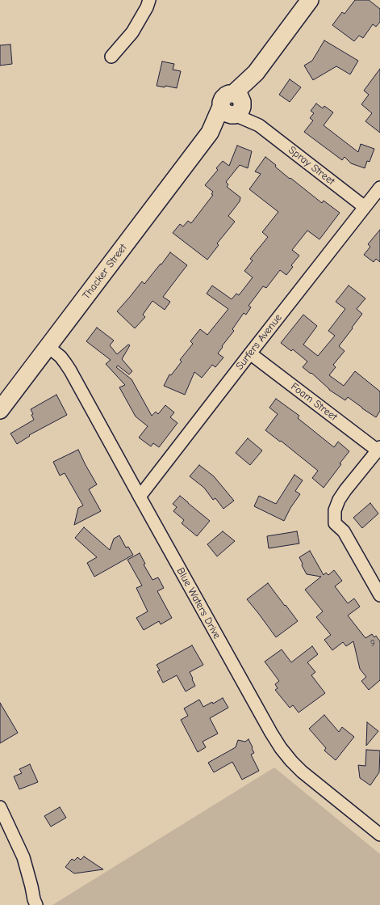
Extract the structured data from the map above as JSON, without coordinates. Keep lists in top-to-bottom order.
{
  "streets": {
    "street": [
      "Spray Street",
      "Thacker Street",
      "Surfers Avenue",
      "Foam Street",
      "Blue Waters Drive"
    ]
  },
  "crossings": [
    ["Spray Street", "Thacker Street"],
    ["Spray Street", "Surfers Avenue"],
    ["Thacker Street", "Blue Waters Drive"],
    ["Surfers Avenue", "Foam Street"],
    ["Surfers Avenue", "Blue Waters Drive"]
  ],
  "house_numbers": ["9"]
}
